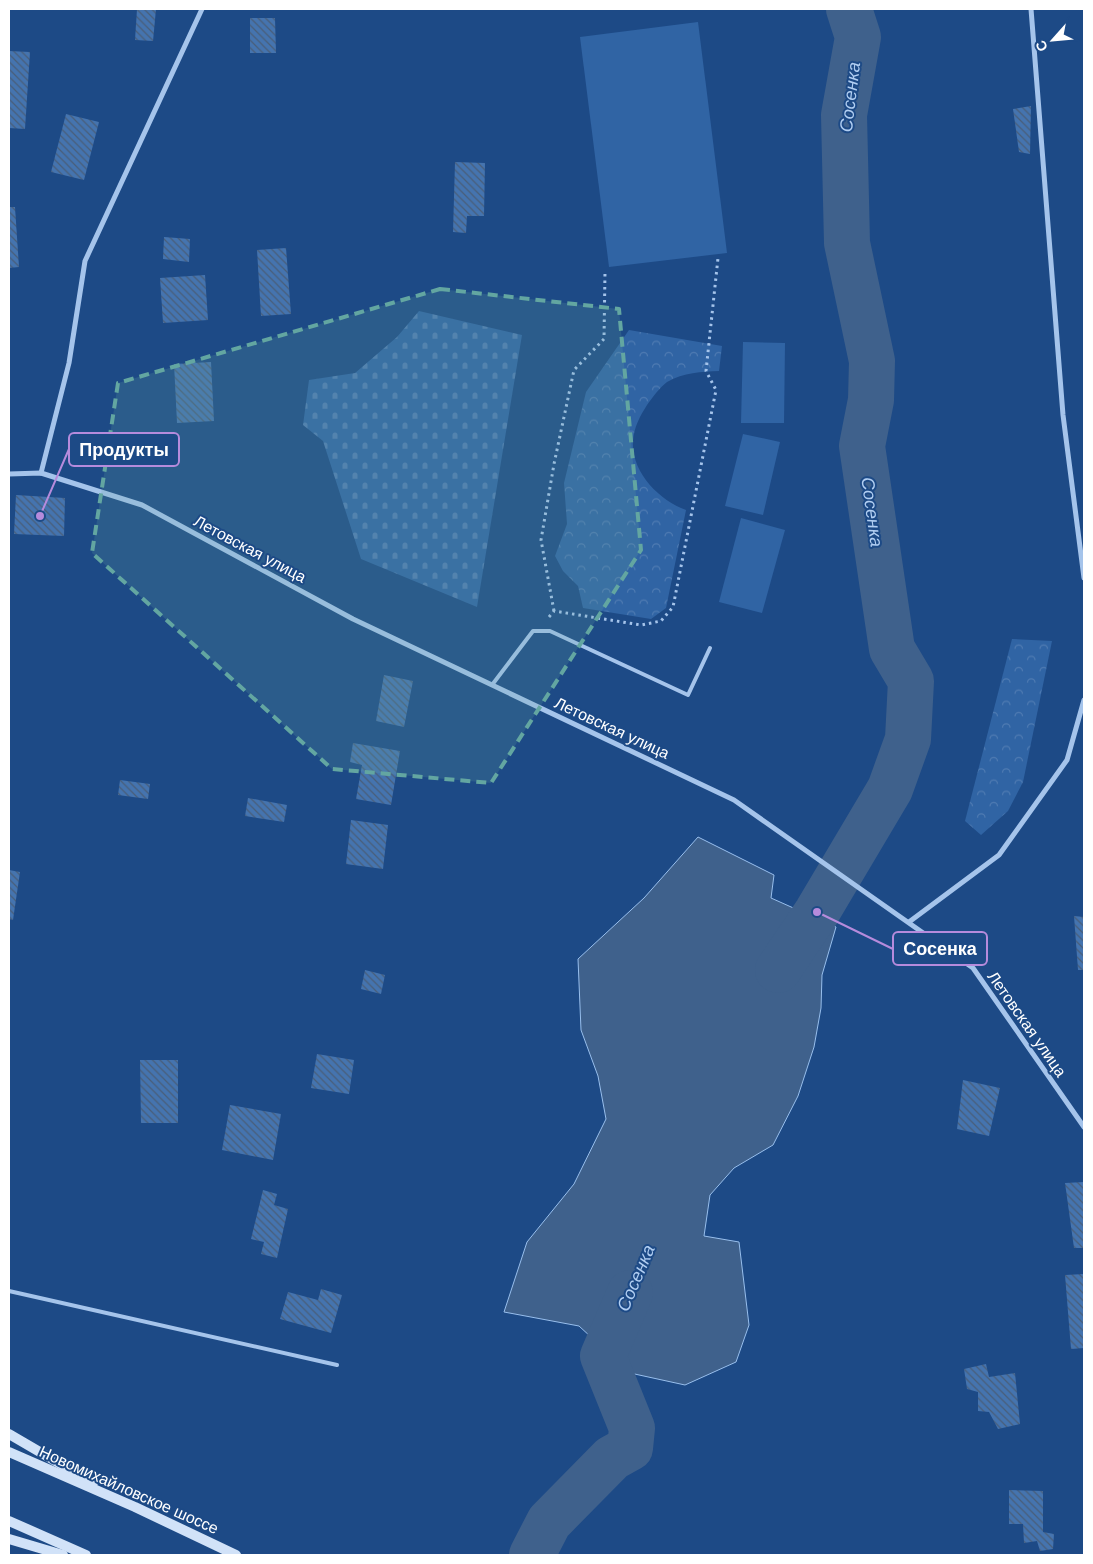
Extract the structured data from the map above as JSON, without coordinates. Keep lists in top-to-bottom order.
{
  "streets": {
    "main road": ["Новомихайловское шоссе"],
    "street": ["Летовская улица"]
  },
  "water": ["Сосенка"],
  "places": ["Продукты", "Сосенка"],
  "north": "bottom left"
}
